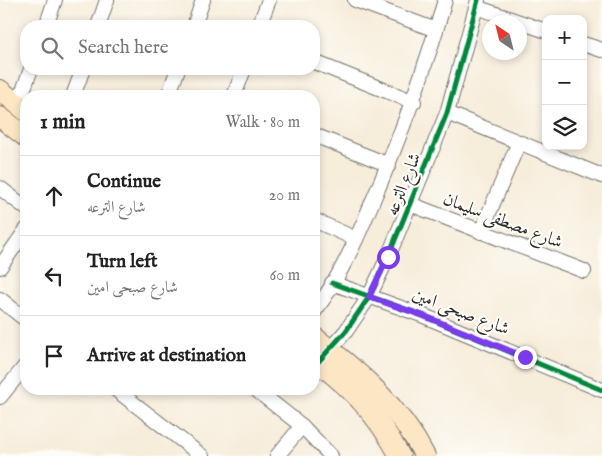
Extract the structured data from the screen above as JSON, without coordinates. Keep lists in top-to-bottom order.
{
  "streets": {
    "street": ["شارع الترعه", "شارع مصطفى سليمان", "شارع صبحى امين"]
  },
  "crossings": [
    ["شارع الترعه", "شارع مصطفى سليمان"],
    ["شارع الترعه", "شارع صبحى امين"]
  ],
  "north": "top left",
  "page": {
    "map_buttons": ["+", "−"],
    "search": "Search here",
    "heading": ["1 min", "Walk · 80 m"],
    "list": [
      ["Continue", "شارع الترعه", "20 m"],
      ["Turn left", "شارع صبحى امين", "60 m"],
      "Arrive at destination"
    ]
  }
}
